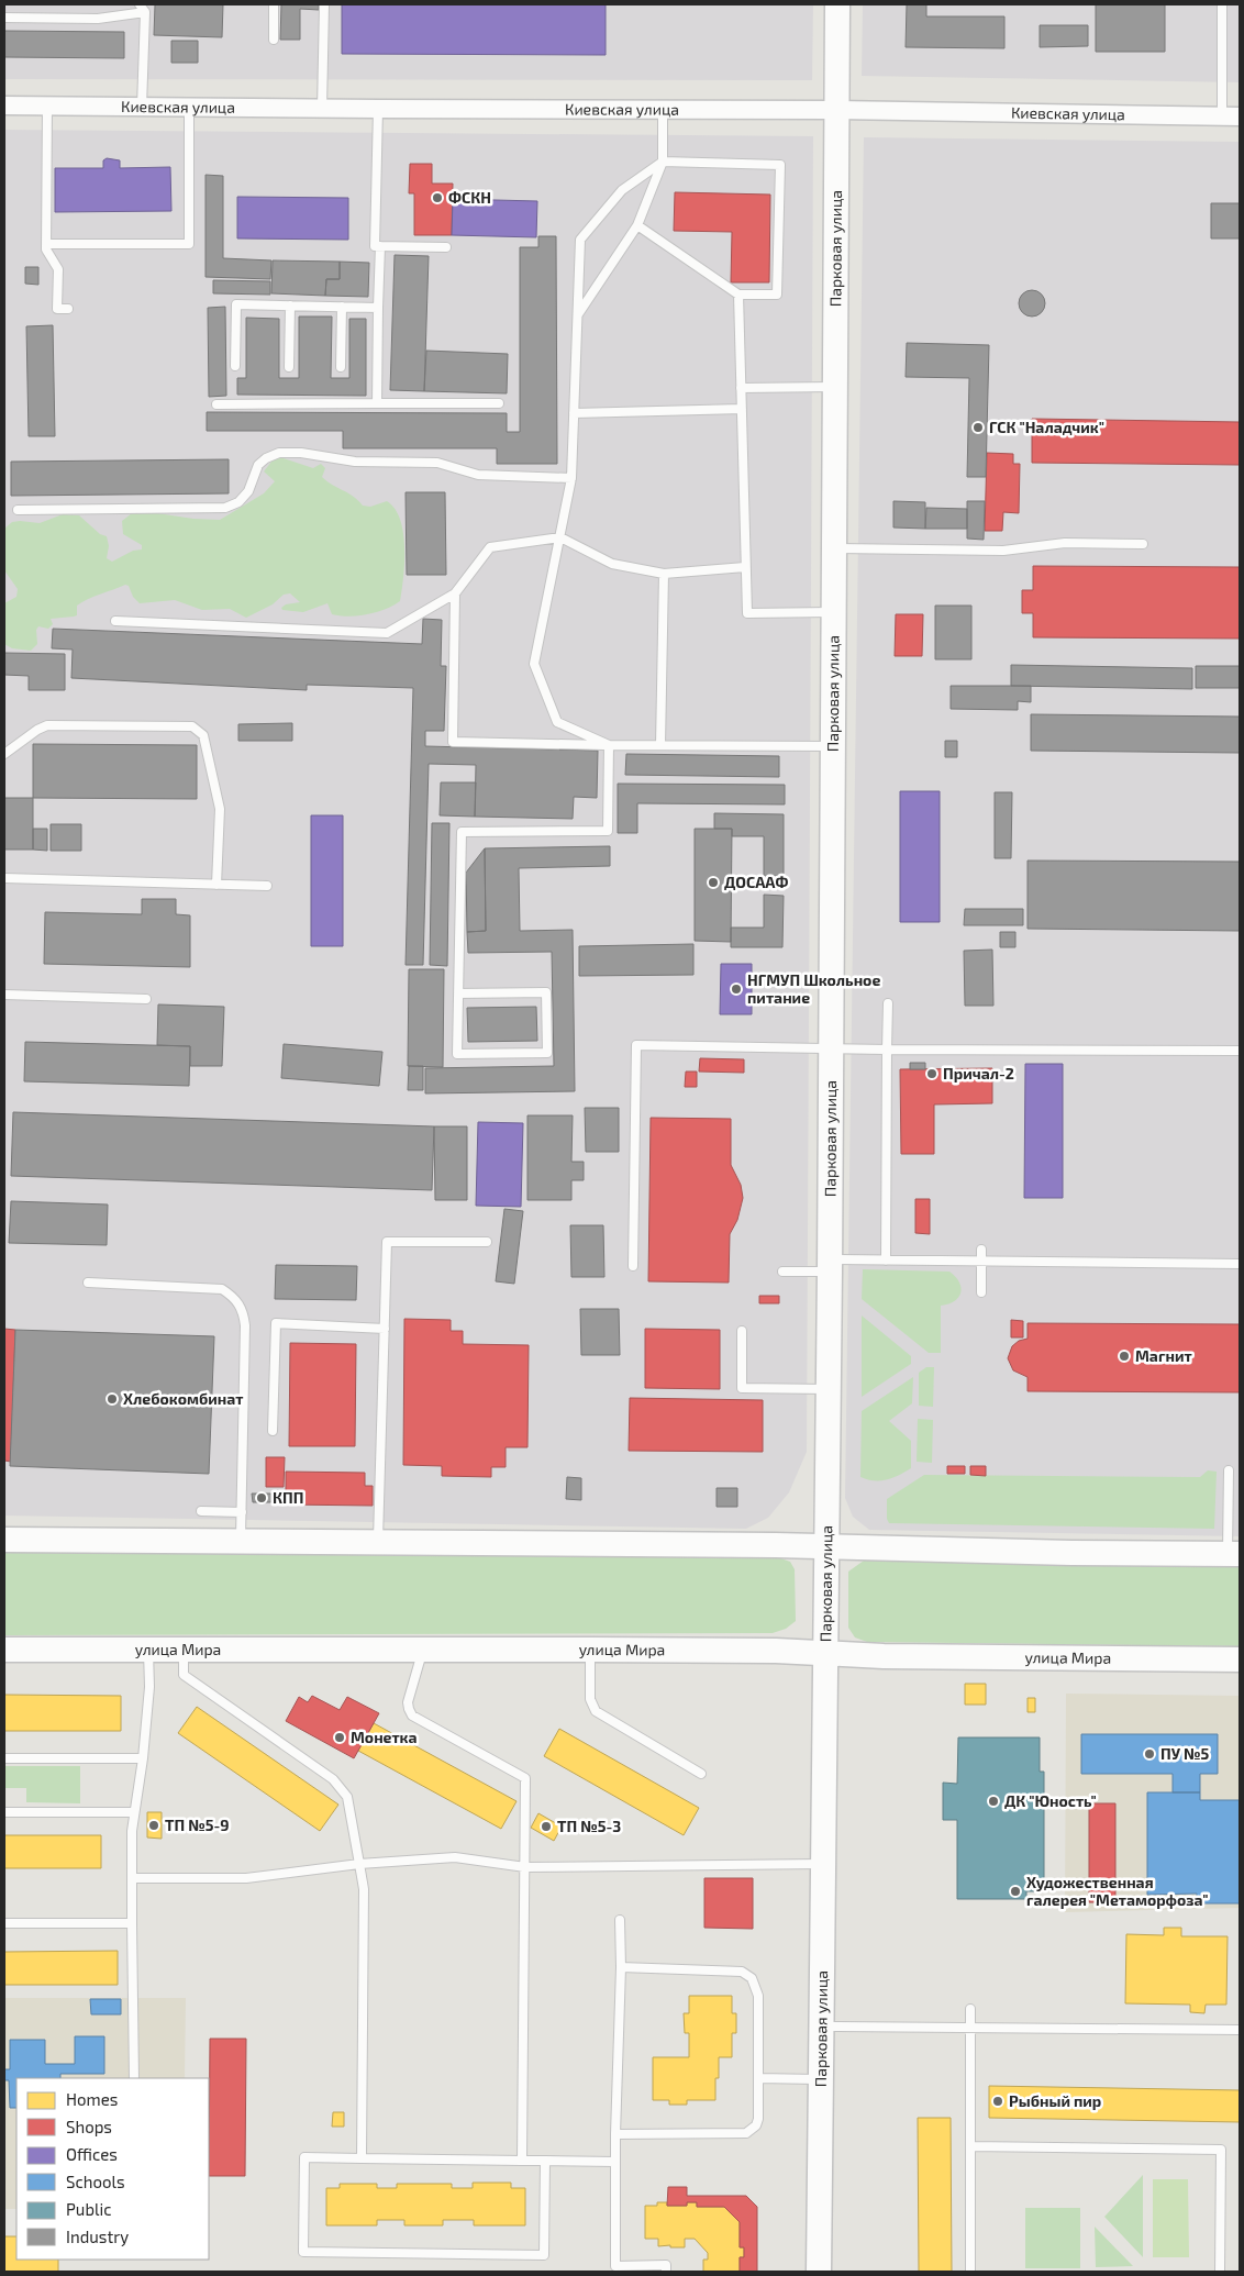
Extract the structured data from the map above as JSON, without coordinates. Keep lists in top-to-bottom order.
{
  "streets": {
    "main road": ["Парковая улица", "улица Мира"],
    "street": ["Киевская улица"]
  },
  "crossings": [
    ["Киевская улица", "Парковая улица"],
    ["Парковая улица", "улица Мира"]
  ],
  "places": [
    "ФСКН",
    "ГСК \"Наладчик\"",
    "ДОСААФ",
    "НГМУП Школьное питание",
    "Причал-2",
    "Магнит",
    "Хлебокомбинат",
    "КПП",
    "Монетка",
    "ПУ №5",
    "ДК \"Юность\"",
    "ТП №5-9",
    "ТП №5-3",
    "Художественная галерея \"Метаморфоза\"",
    "Рыбный пир"
  ],
  "legend": [
    "Homes",
    "Shops",
    "Offices",
    "Schools",
    "Public",
    "Industry"
  ]
}
